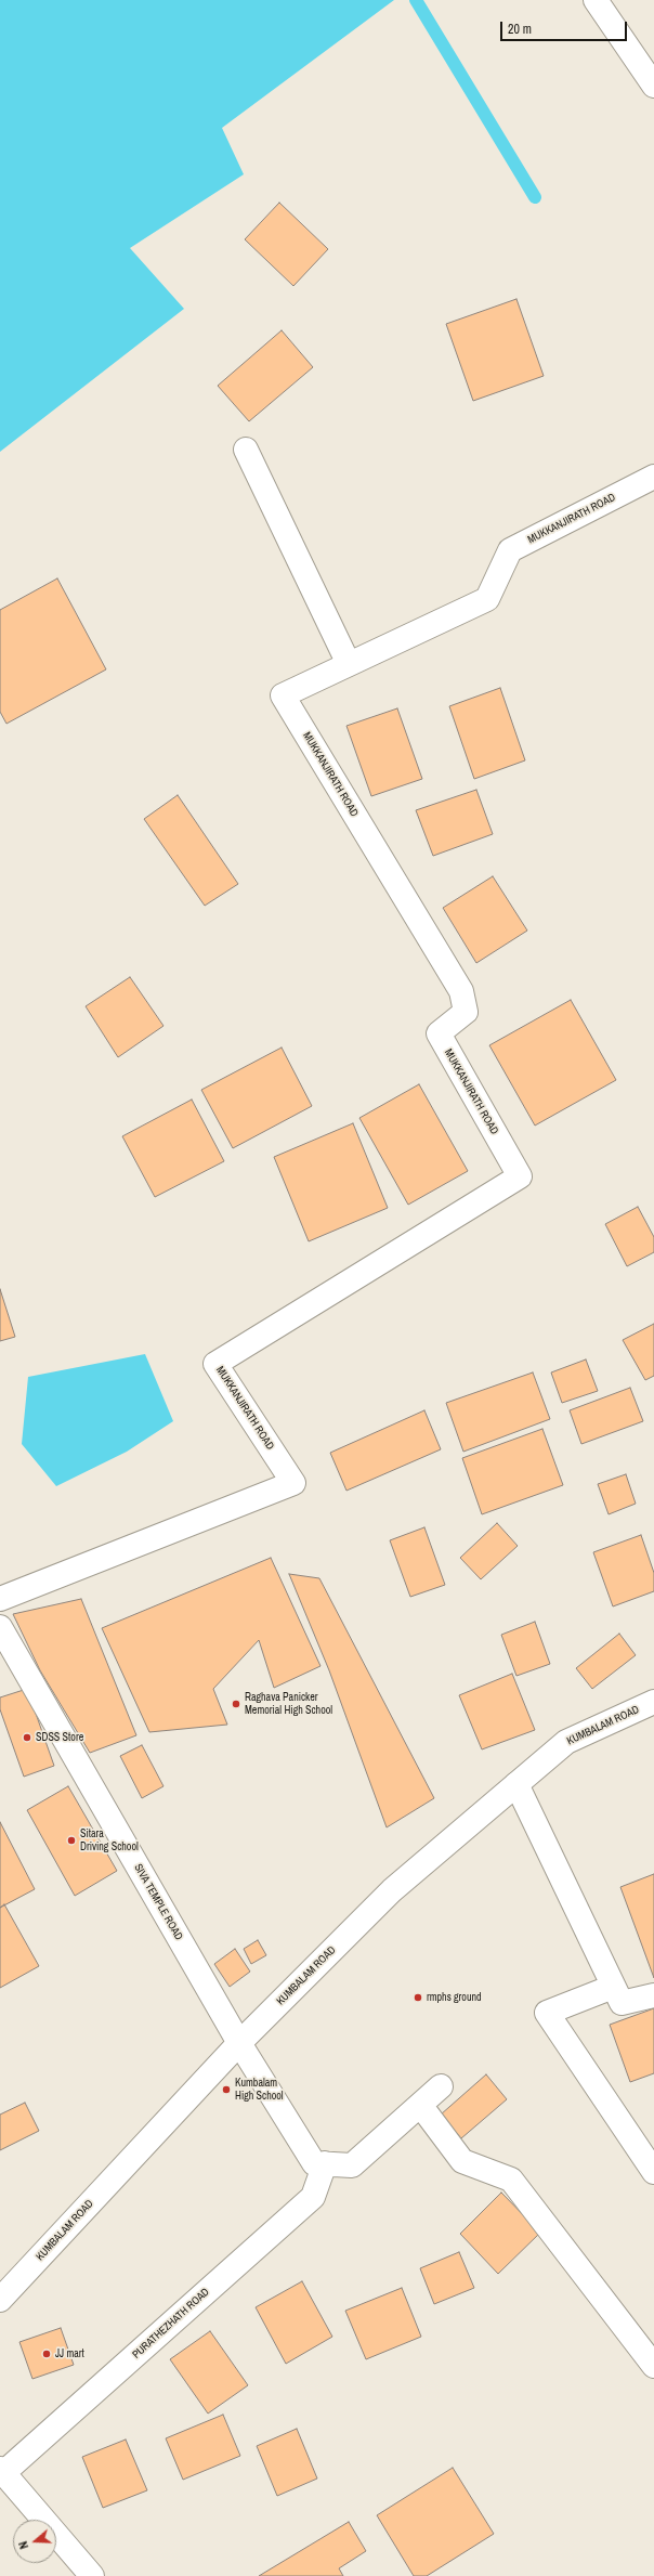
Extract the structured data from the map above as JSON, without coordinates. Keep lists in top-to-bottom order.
{
  "streets": {
    "street": [
      "MUKKANJIRATH ROAD",
      "KUMBALAM ROAD",
      "SIVA TEMPLE ROAD",
      "PURATHEZHATH ROAD"
    ]
  },
  "crossings": [
    ["KUMBALAM ROAD", "SIVA TEMPLE ROAD"]
  ],
  "places": [
    "Raghava Panicker Memorial High School",
    "SDSS Store",
    "Sitara Driving School",
    "rmphs ground",
    "Kumbalam High School",
    "JJ mart"
  ],
  "scale_bar": "20 m",
  "north": "left"
}
